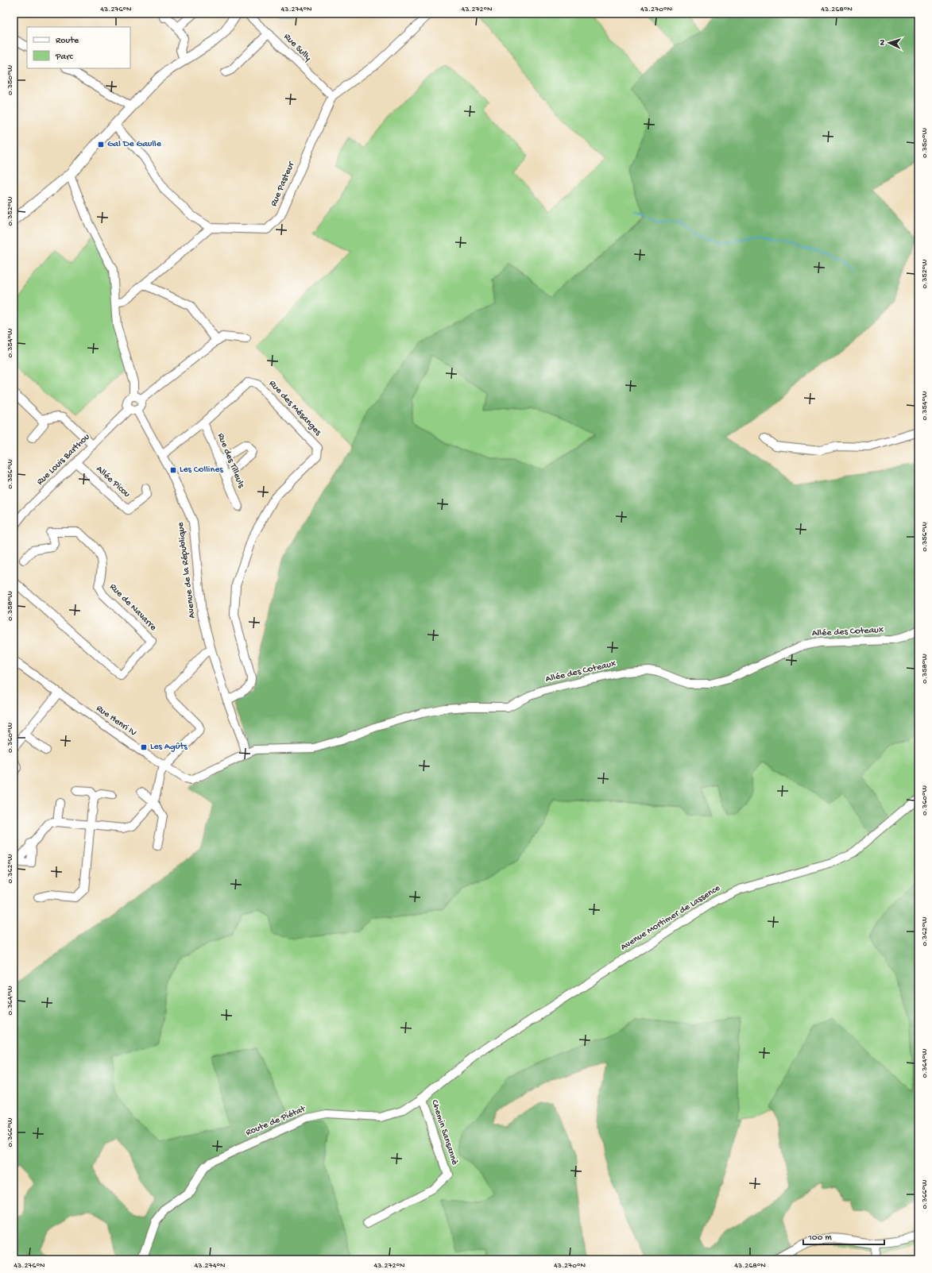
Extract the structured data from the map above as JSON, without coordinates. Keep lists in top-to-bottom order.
{
  "streets": {
    "street": [
      "Rue Sully",
      "Rue Pasteur",
      "Rue des Mésanges",
      "Rue Louis Barthou",
      "Rue des Tilleuls",
      "Allée Picou",
      "Avenue de la République",
      "Rue de Navarre",
      "Allée des Coteaux",
      "Rue Henri IV",
      "Avenue Mortimer de Lassence",
      "Route de Piétat",
      "Chemin Sansannè"
    ]
  },
  "crossings": [
    ["Rue Sully", "Rue Pasteur"],
    ["Rue des Mésanges", "Rue des Tilleuls"],
    ["Rue des Mésanges", "Avenue de la République"],
    ["Rue Louis Barthou", "Allée Picou"],
    ["Rue Louis Barthou", "Avenue de la République"],
    ["Avenue de la République", "Allée des Coteaux"],
    ["Avenue de la République", "Rue Henri IV"],
    ["Allée des Coteaux", "Rue Henri IV"],
    ["Avenue Mortimer de Lassence", "Route de Piétat"],
    ["Route de Piétat", "Chemin Sansannè"]
  ],
  "places": {
    "transit": ["Gal De Gaulle", "Les Collines", "Les Agûts"]
  },
  "legend": ["Route", "Parc"],
  "scale_bar": "100 m",
  "north": "left",
  "coordinates": [
    "43.276°N",
    "43.274°N",
    "43.272°N",
    "43.270°N",
    "43.268°N",
    "0.350°W",
    "0.352°W",
    "0.354°W",
    "0.356°W",
    "0.358°W",
    "0.360°W",
    "0.362°W",
    "0.364°W",
    "0.366°W"
  ]
}
